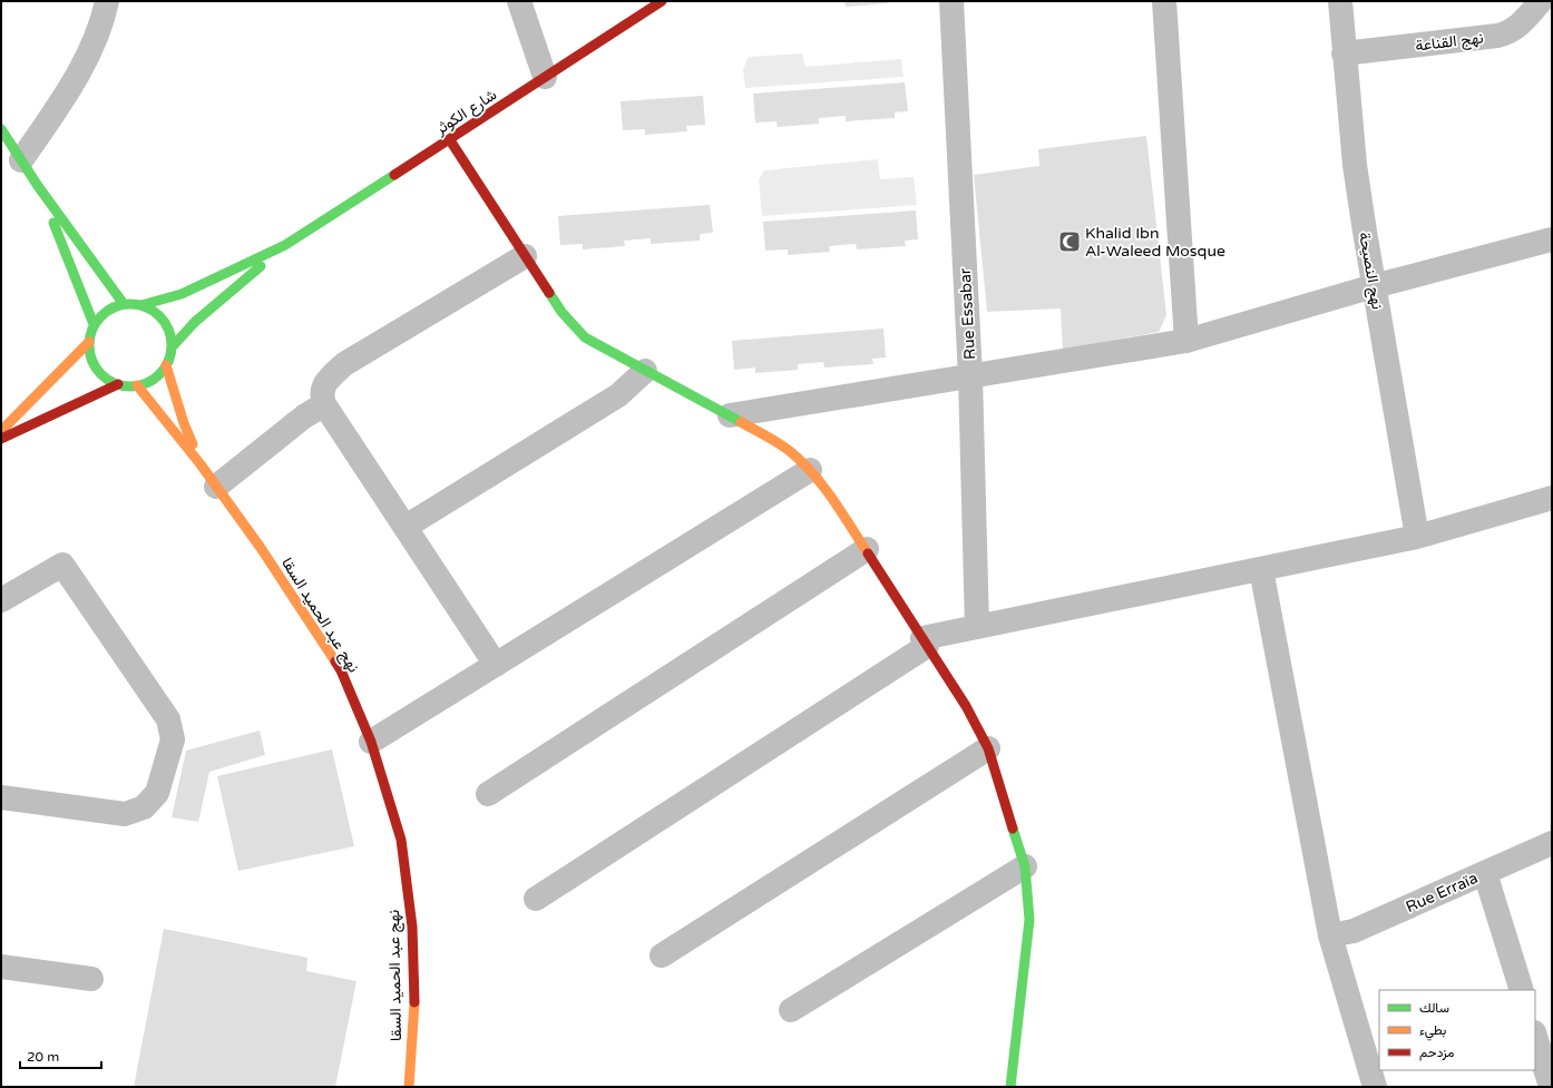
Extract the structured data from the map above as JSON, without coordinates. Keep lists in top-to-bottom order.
{
  "streets": {
    "street": [
      "نهج القناعة",
      "شارع الكوثر",
      "نهج النصيحة",
      "Rue Essabar",
      "نهج عبد الحميد السقا",
      "Rue Erraïa"
    ]
  },
  "crossings": [
    ["نهج القناعة", "نهج النصيحة"],
    ["شارع الكوثر", "نهج عبد الحميد السقا"]
  ],
  "places": {
    "mosque": ["Khalid Ibn Al-Waleed Mosque"]
  },
  "legend": ["سالك", "بطيء", "مزدحم"],
  "scale_bar": "20 m"
}
